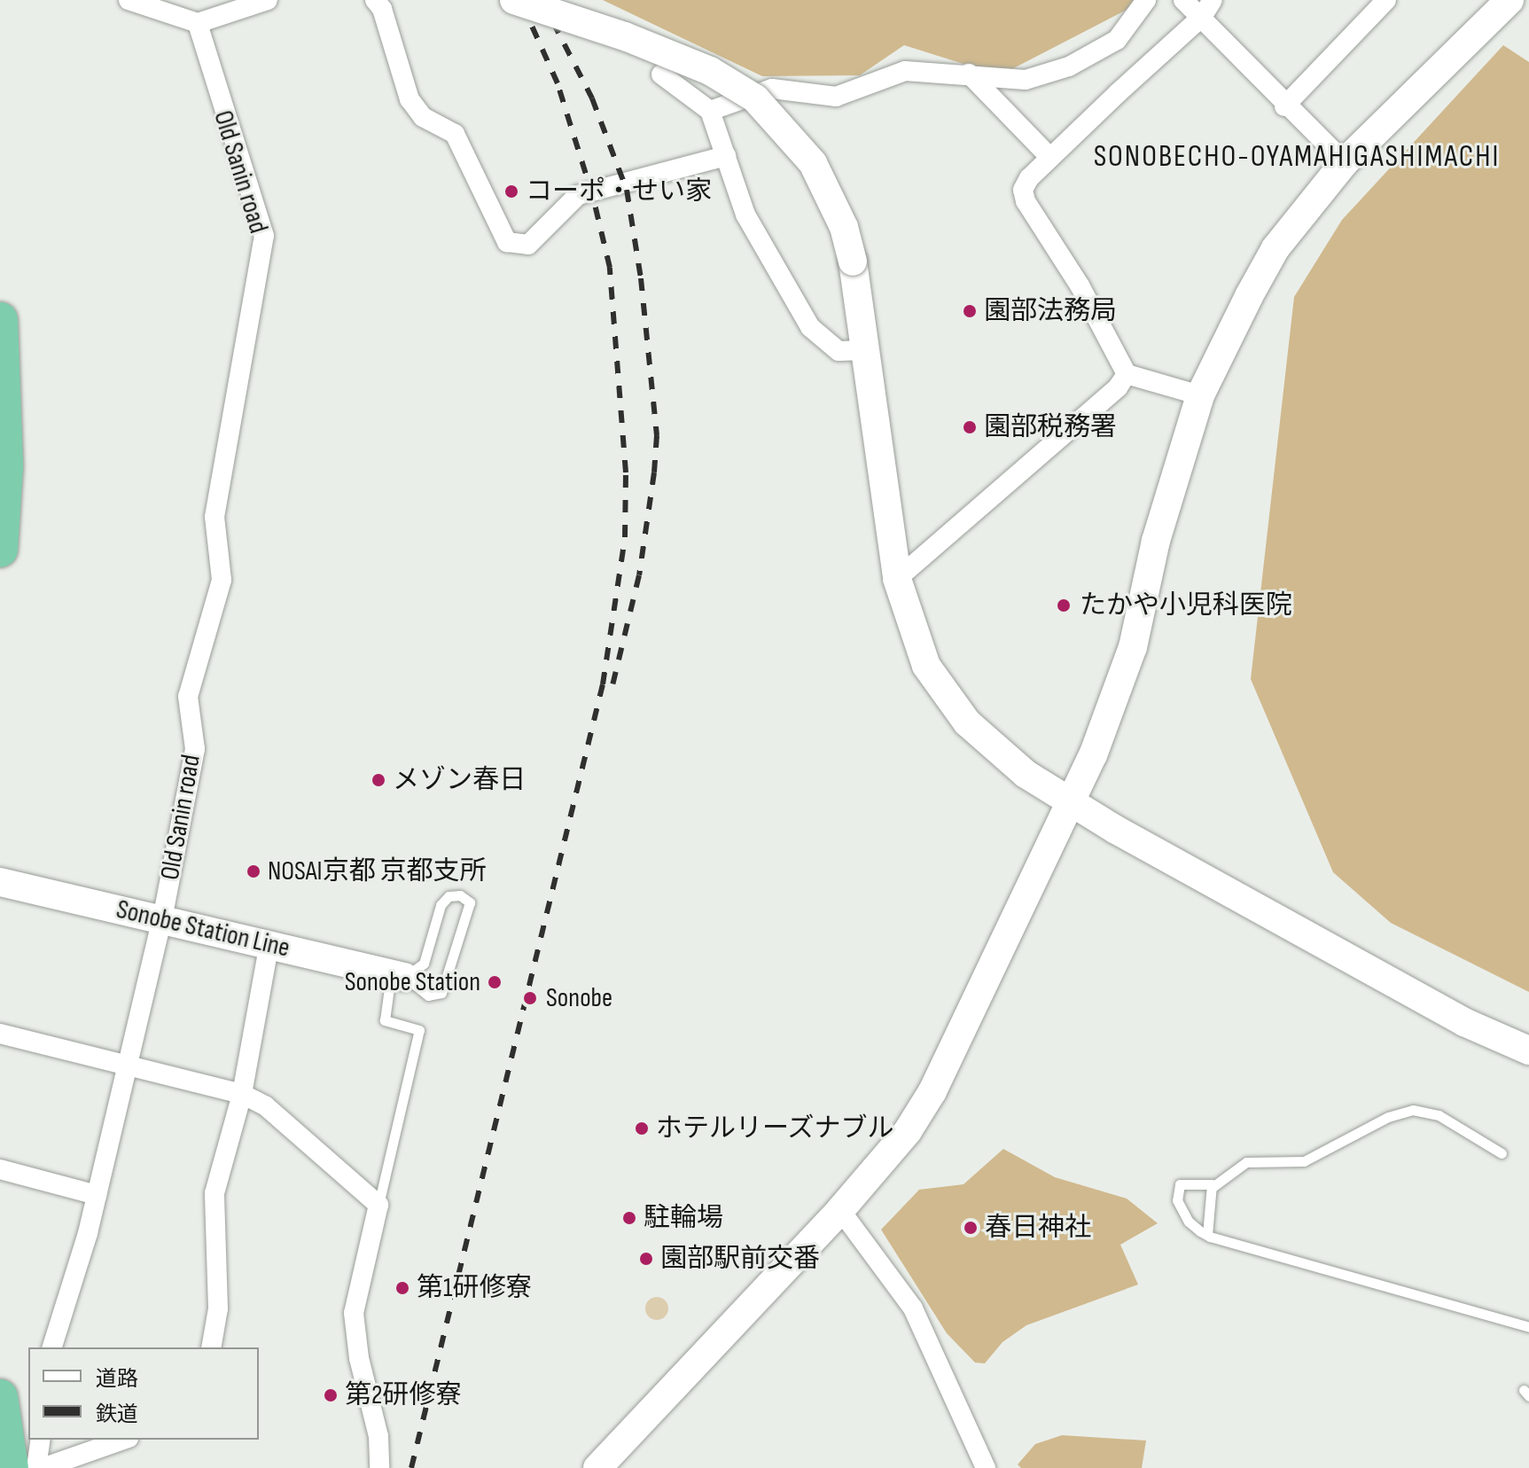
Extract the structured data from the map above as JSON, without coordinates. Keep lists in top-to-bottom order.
{
  "streets": {
    "street": ["Old Sanin road", "Sonobe Station Line"]
  },
  "crossings": [
    ["Old Sanin road", "Sonobe Station Line"]
  ],
  "districts": ["SONOBECHO-OYAMAHIGASHIMACHI"],
  "places": [
    "コーポ・せい家",
    "園部法務局",
    "園部税務署",
    "たかや小児科医院",
    "メゾン春日",
    "NOSAI京都 京都支所",
    "Sonobe Station",
    "Sonobe",
    "ホテルリーズナブル",
    "駐輪場",
    "春日神社",
    "園部駅前交番",
    "第1研修寮",
    "第2研修寮"
  ],
  "legend": ["道路", "鉄道"]
}
